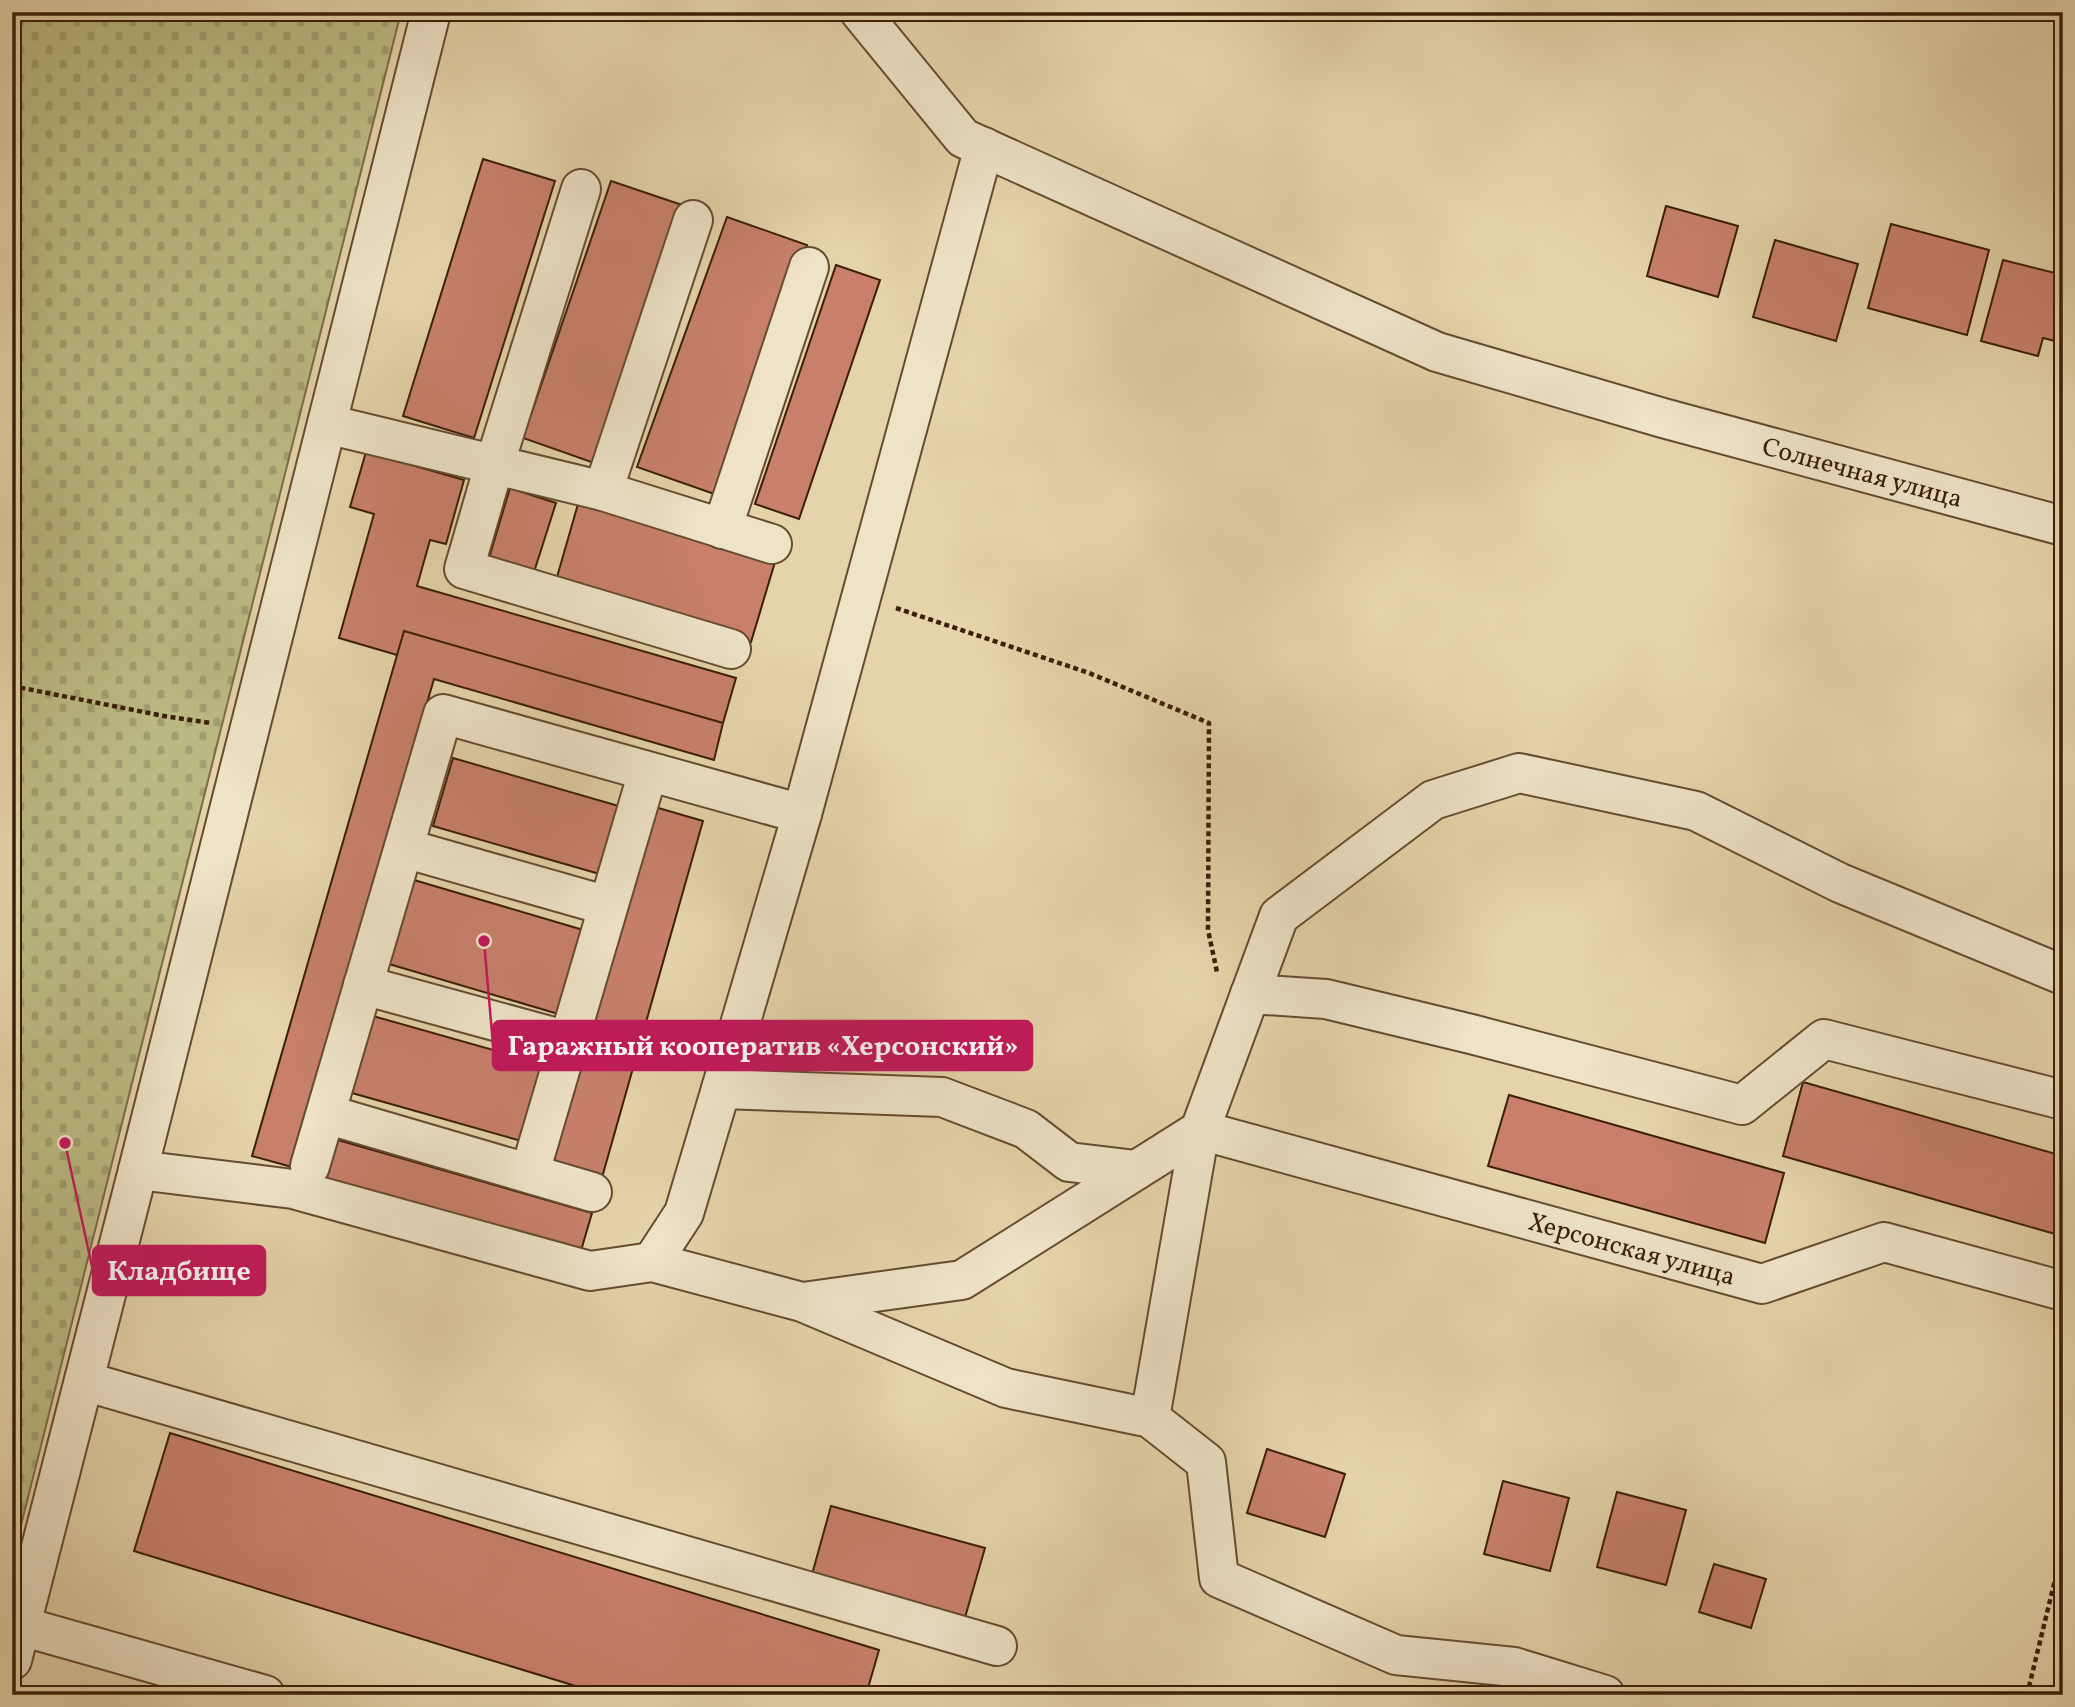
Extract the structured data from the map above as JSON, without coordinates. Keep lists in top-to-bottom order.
{
  "streets": {
    "street": ["Солнечная улица", "Херсонская улица"]
  },
  "places": ["Гаражный кооператив «Херсонский»", "Кладбище"]
}
